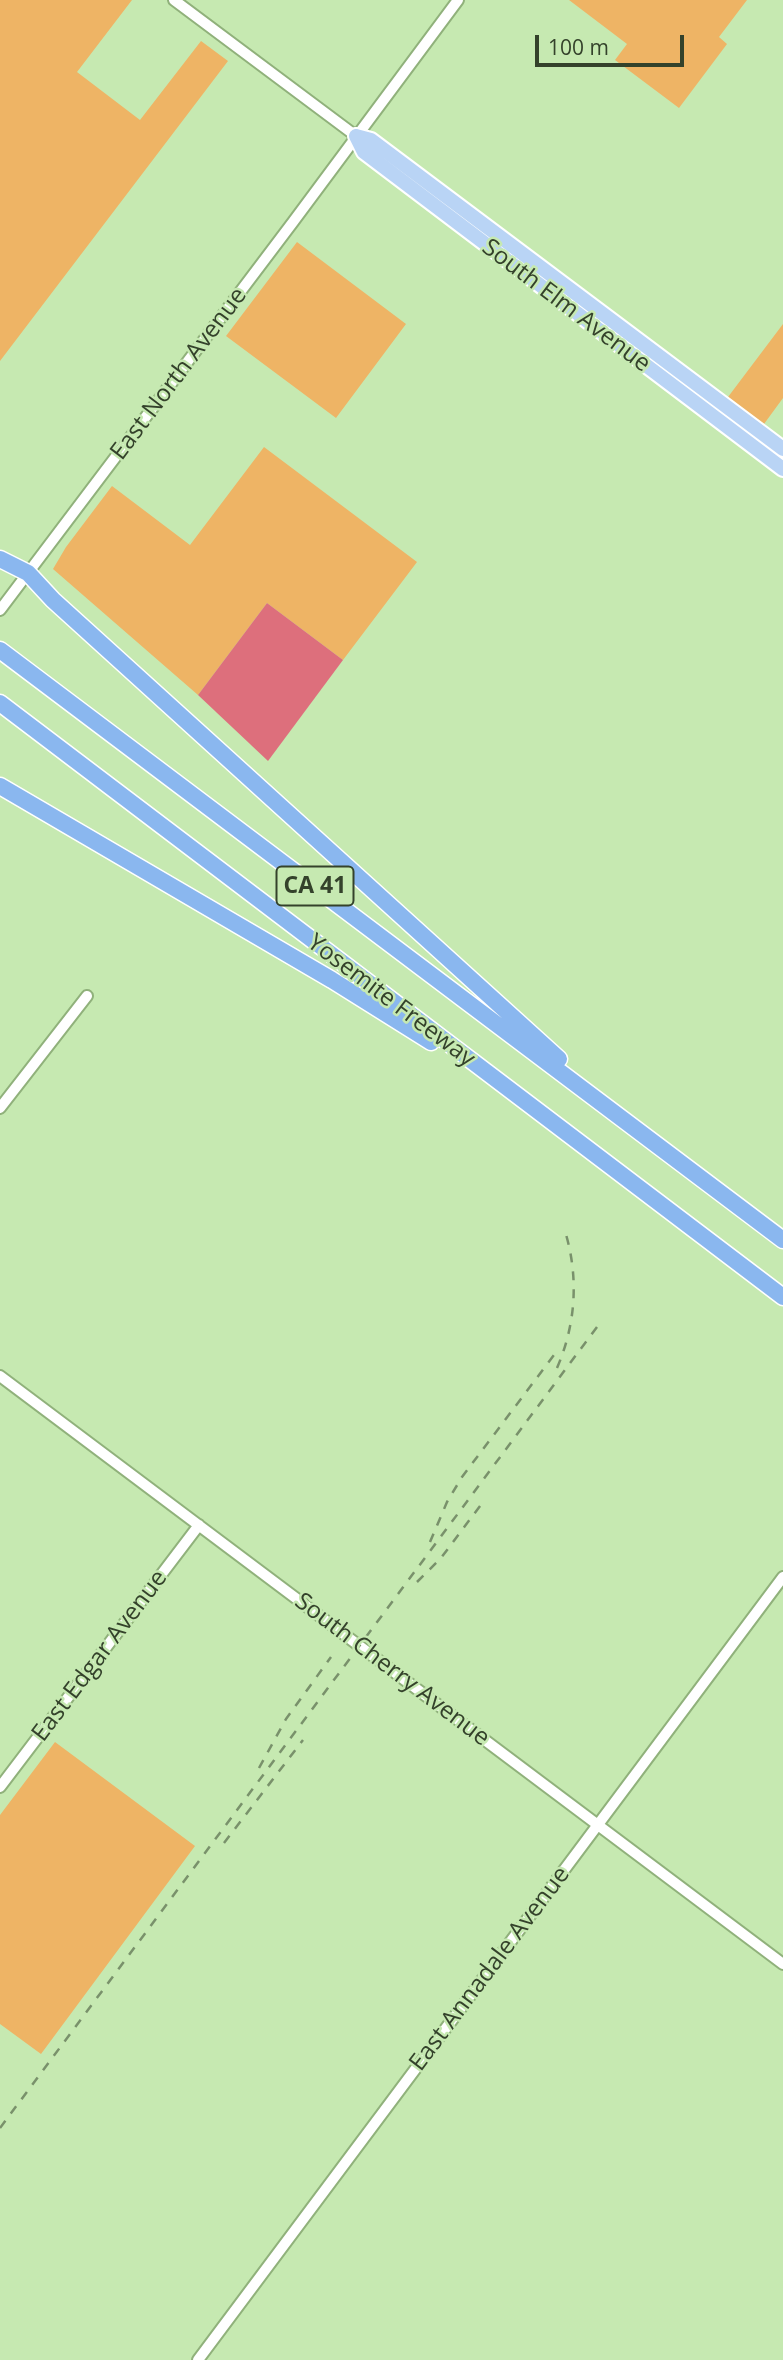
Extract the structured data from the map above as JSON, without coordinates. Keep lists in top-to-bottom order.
{
  "streets": {
    "highway": ["CA 41", "Yosemite Freeway"],
    "main road": ["South Elm Avenue"],
    "street": [
      "East North Avenue",
      "East Edgar Avenue",
      "South Cherry Avenue",
      "East Annadale Avenue"
    ]
  },
  "crossings": [
    ["South Elm Avenue", "East North Avenue"],
    ["East Edgar Avenue", "South Cherry Avenue"],
    ["South Cherry Avenue", "East Annadale Avenue"]
  ],
  "scale_bar": "100 m"
}
